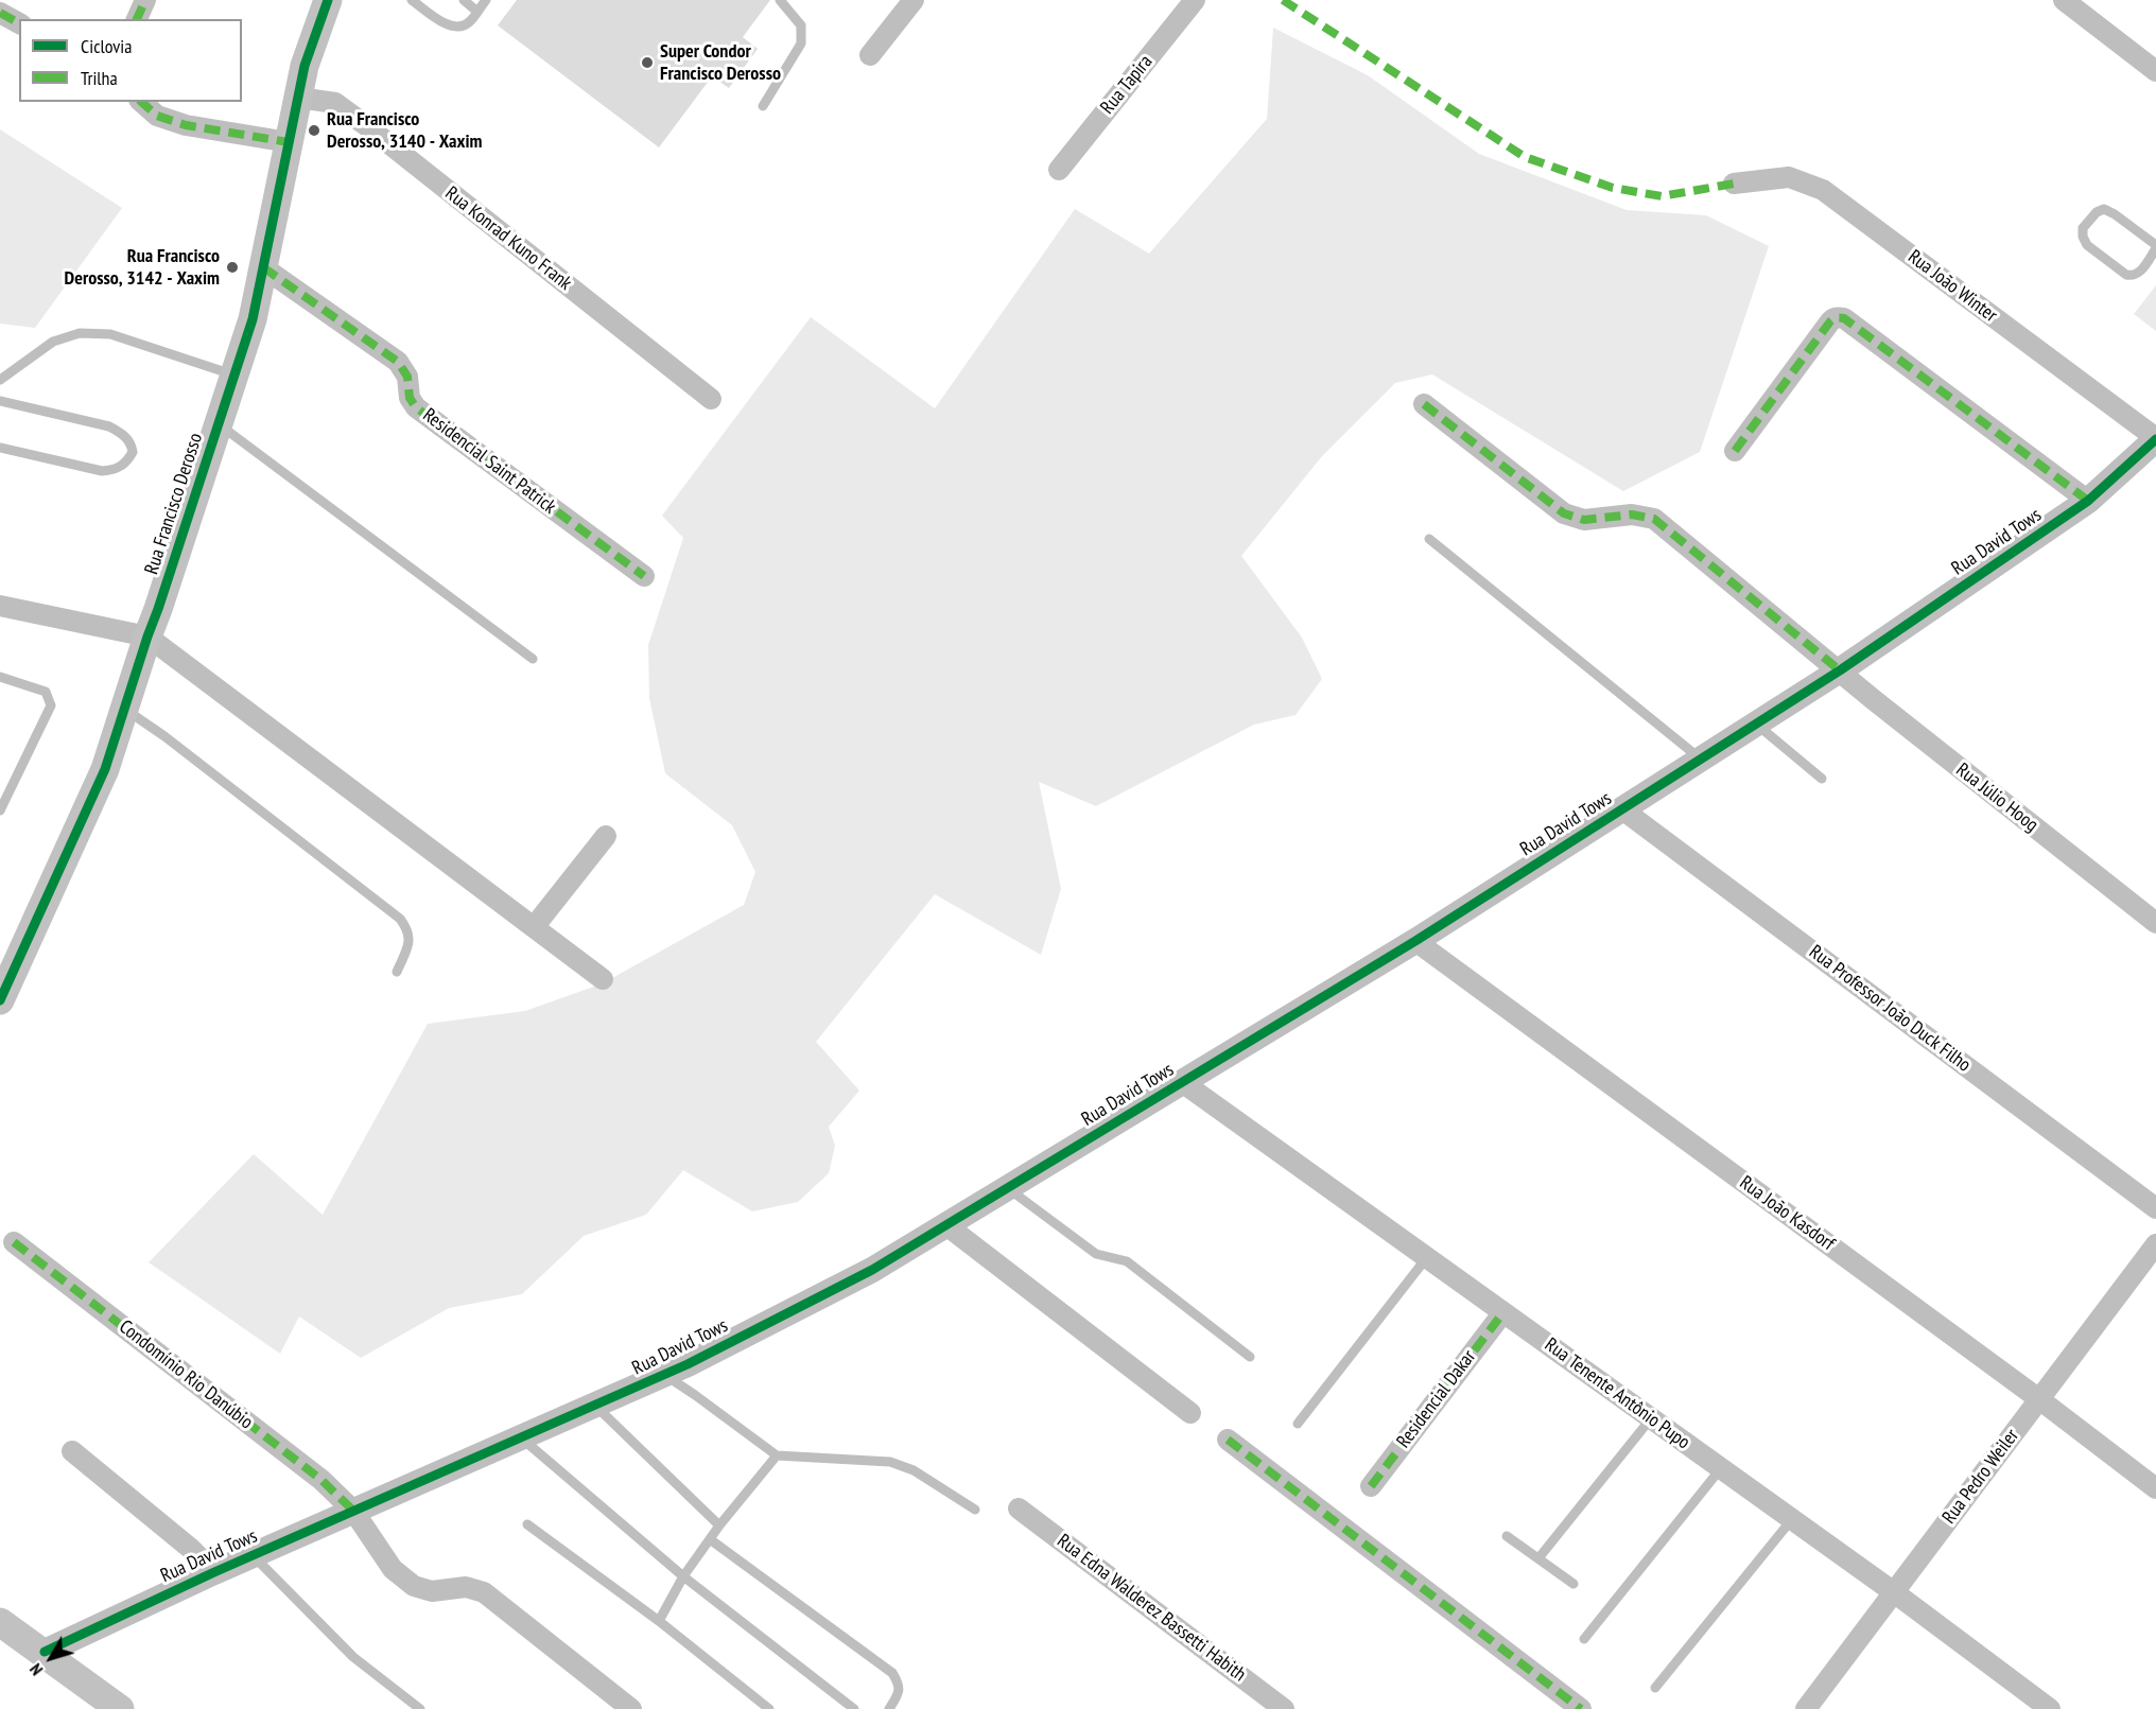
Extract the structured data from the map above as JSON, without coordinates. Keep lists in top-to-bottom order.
{
  "streets": {
    "main road": ["Rua Francisco Derosso"],
    "street": [
      "Rua Tapira",
      "Rua Konrad Kuno Frank",
      "Rua João Winter",
      "Residencial Saint Patrick",
      "Rua David Tows",
      "Rua Júlio Hoog",
      "Rua Professor João Duck Filho",
      "Rua João Kasdorf",
      "Condomínio Rio Danúbio",
      "Rua Tenente Antônio Pupo",
      "Residencial Dakar",
      "Rua Pedro Weiler",
      "Rua Edna Walderez Bassetti Habith"
    ]
  },
  "crossings": [
    ["Rua Konrad Kuno Frank", "Rua Francisco Derosso"],
    ["Rua João Winter", "Rua David Tows"],
    ["Residencial Saint Patrick", "Rua Francisco Derosso"],
    ["Rua David Tows", "Rua Júlio Hoog"],
    ["Rua David Tows", "Rua Professor João Duck Filho"],
    ["Rua David Tows", "Rua João Kasdorf"],
    ["Rua David Tows", "Condomínio Rio Danúbio"],
    ["Rua David Tows", "Rua Tenente Antônio Pupo"],
    ["Rua João Kasdorf", "Rua Pedro Weiler"],
    ["Rua Tenente Antônio Pupo", "Residencial Dakar"],
    ["Rua Tenente Antônio Pupo", "Rua Pedro Weiler"]
  ],
  "places": ["Super Condor Francisco Derosso", "Rua Francisco Derosso, 3140 - Xaxim", "Rua Francisco Derosso, 3142 - Xaxim"],
  "legend": ["Ciclovia", "Trilha"],
  "north": "bottom left"
}
